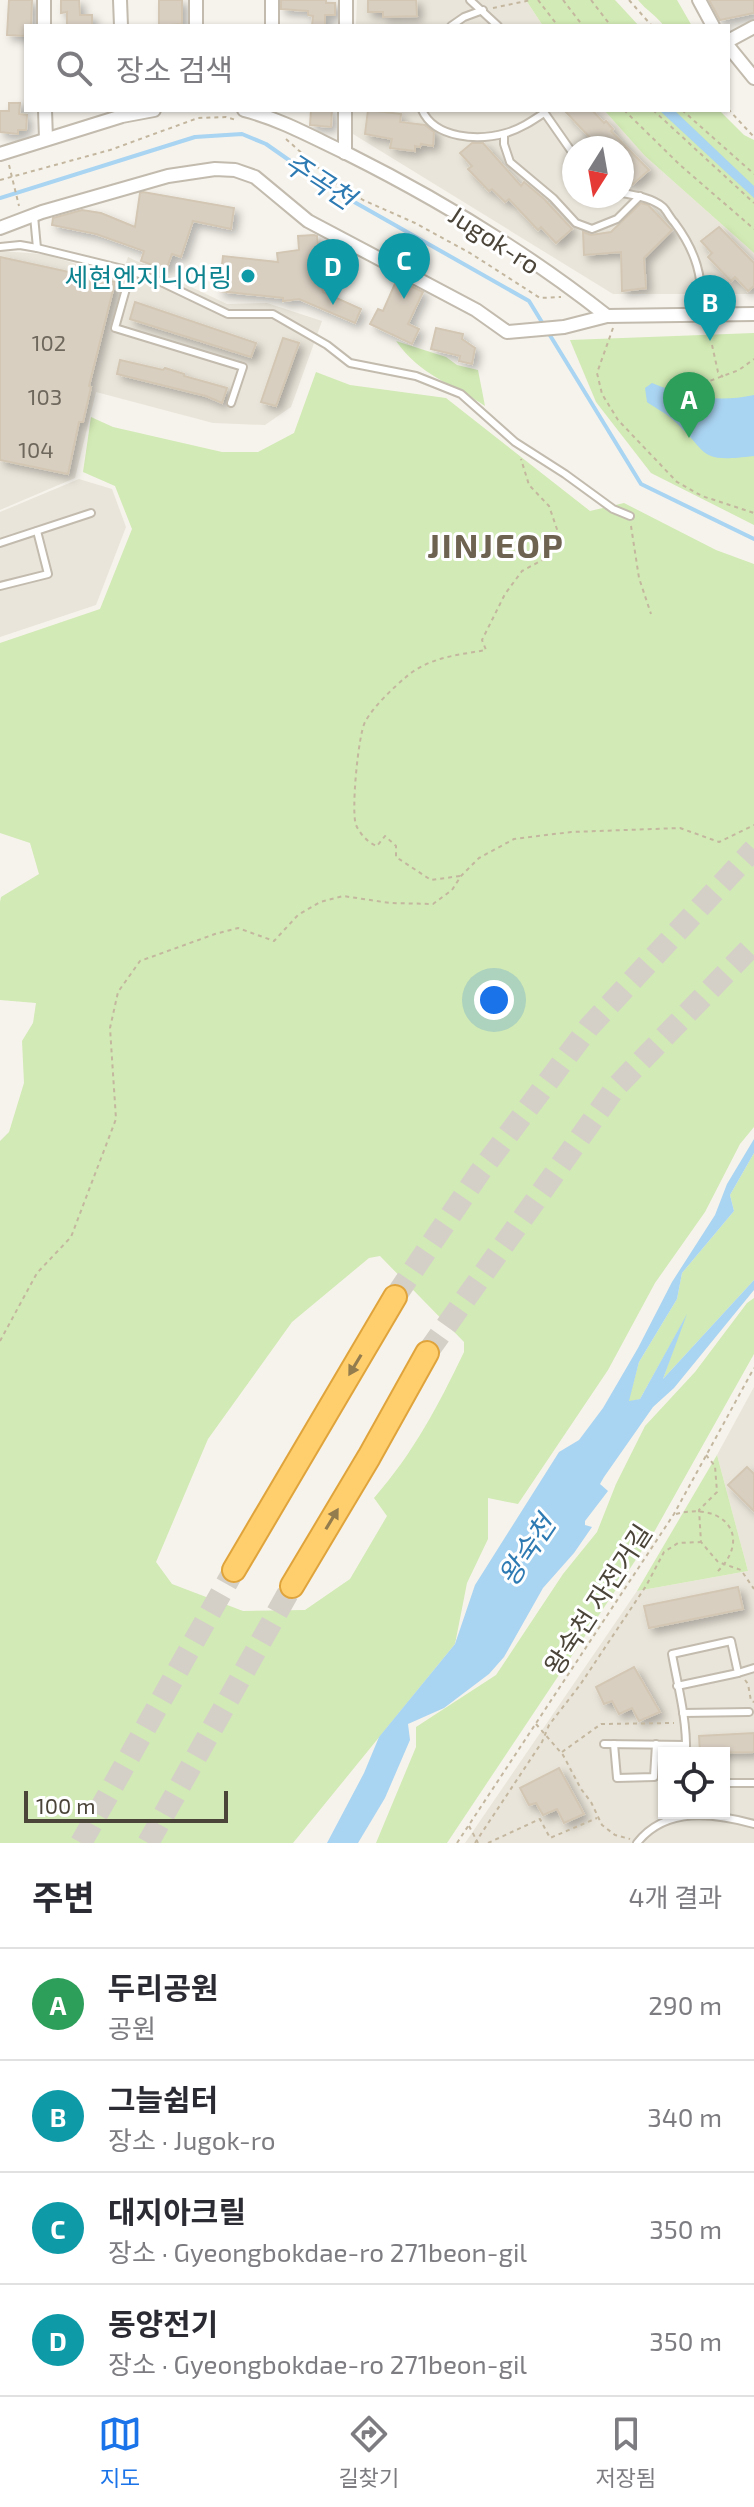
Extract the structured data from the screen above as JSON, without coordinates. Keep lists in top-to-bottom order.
{
  "streets": {
    "street": ["Jugok-ro"],
    "path": ["왕숙천 자전거길"]
  },
  "districts": ["JINJEOP"],
  "water": ["주곡천", "왕숙천"],
  "places": ["세현엔지니어링"],
  "house_numbers": ["102", "103", "104"],
  "scale_bar": "100 m",
  "north": "bottom",
  "page": {
    "search": "장소 검색",
    "pins": [
      "C",
      "D",
      "B",
      "A"
    ],
    "scale": "100 m",
    "heading": ["주변", "4개 결과"],
    "list": [
      {
        "mark": "A",
        "name": "두리공원",
        "note": "공원",
        "value": "290 m"
      },
      {
        "mark": "B",
        "name": "그늘쉼터",
        "note": "장소 · Jugok-ro",
        "value": "340 m"
      },
      {
        "mark": "C",
        "name": "대지아크릴",
        "note": "장소 · Gyeongbokdae-ro 271beon-gil",
        "value": "350 m"
      },
      {
        "mark": "D",
        "name": "동양전기",
        "note": "장소 · Gyeongbokdae-ro 271beon-gil",
        "value": "350 m"
      }
    ],
    "nav": ["지도", "길찾기", "저장됨"]
  }
}
